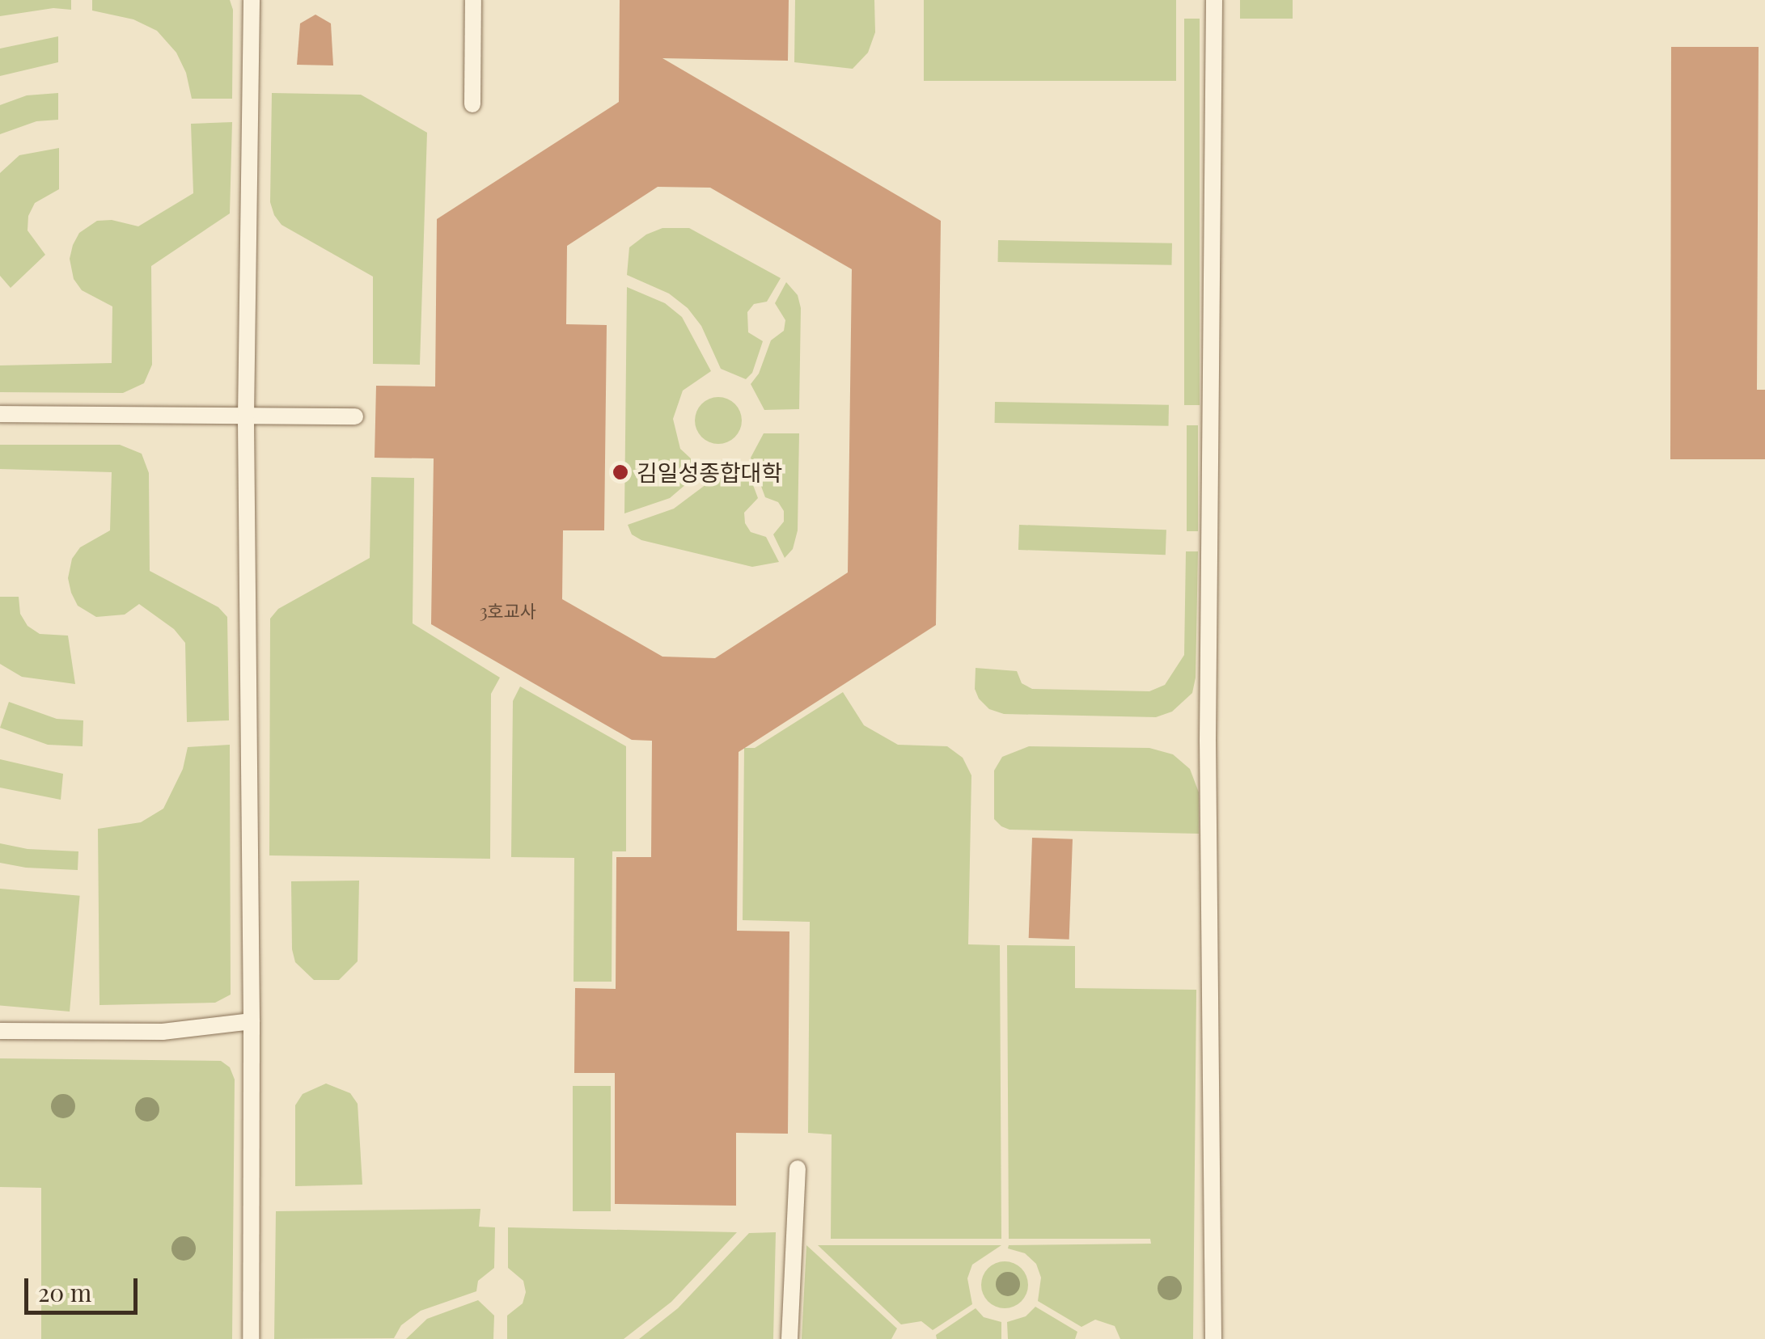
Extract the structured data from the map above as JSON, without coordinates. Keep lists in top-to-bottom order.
{
  "places": ["김일성종합대학"],
  "house_numbers": ["3호교사"],
  "scale_bar": "20 m"
}
